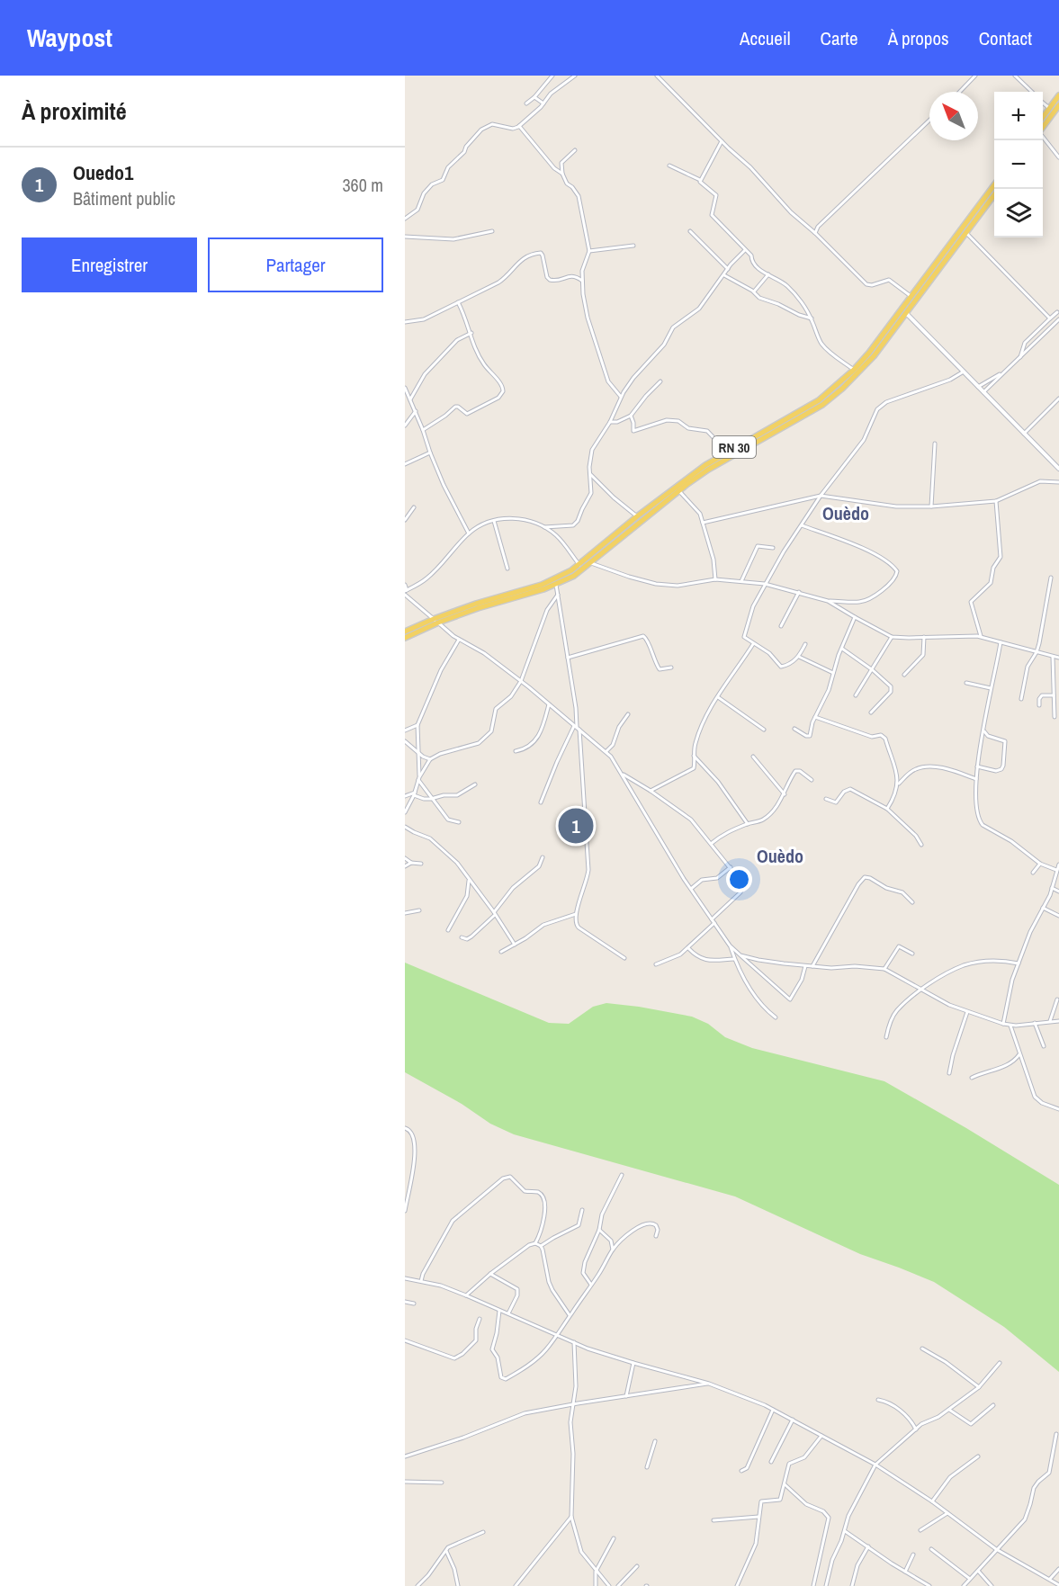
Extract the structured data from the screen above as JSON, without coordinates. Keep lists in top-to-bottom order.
{
  "streets": {
    "main road": ["RN 30"]
  },
  "districts": ["Ouèdo", "Ouèdo"],
  "north": "top left",
  "page": {
    "header": "Waypost",
    "nav": [
      "Accueil",
      "Carte",
      "À propos",
      "Contact"
    ],
    "heading": "À proximité",
    "map_buttons": ["+", "−"],
    "list": [
      {
        "mark": "1",
        "name": "Ouedo1",
        "note": "Bâtiment public",
        "value": "360 m"
      }
    ],
    "buttons": ["Enregistrer", "Partager"],
    "pins": "1"
  }
}
